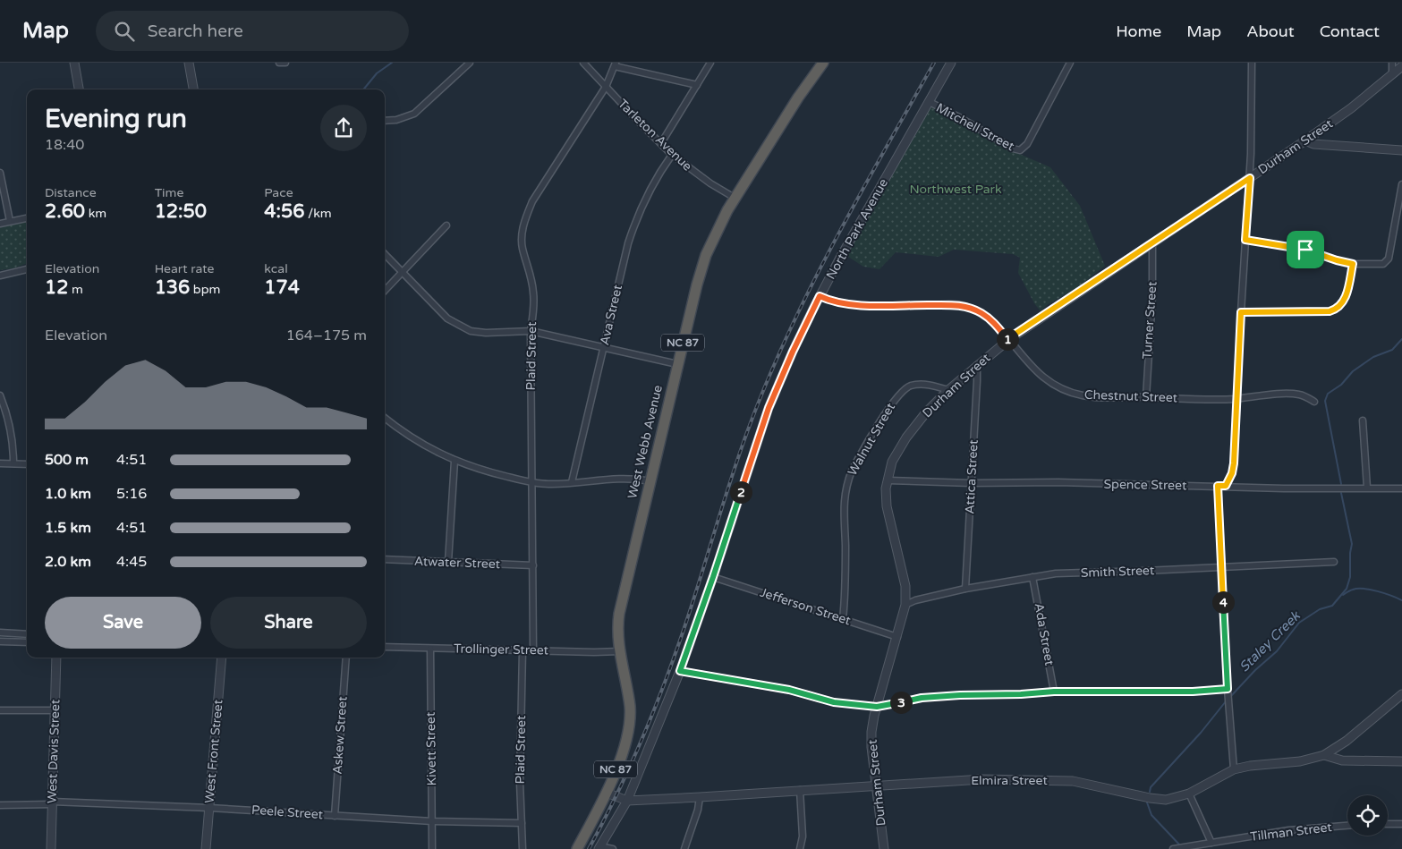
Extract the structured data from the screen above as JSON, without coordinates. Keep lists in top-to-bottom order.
{
  "streets": {
    "highway": ["NC 87", "West Webb Avenue"],
    "street": [
      "Mitchell Street",
      "Tarleton Avenue",
      "Durham Street",
      "North Park Avenue",
      "Ava Street",
      "Turner Street",
      "Plaid Street",
      "Chestnut Street",
      "Walnut Street",
      "Attica Street",
      "Spence Street",
      "Atwater Street",
      "Smith Street",
      "Jefferson Street",
      "Ada Street",
      "Trollinger Street",
      "Askew Street",
      "Kivett Street",
      "West Davis Street",
      "West Front Street",
      "Elmira Street",
      "Peele Street",
      "Tillman Street"
    ]
  },
  "crossings": [
    ["Mitchell Street", "North Park Avenue"],
    ["Tarleton Avenue", "Ava Street"],
    ["Tarleton Avenue", "Plaid Street"],
    ["Tarleton Avenue", "West Webb Avenue"],
    ["Durham Street", "Turner Street"],
    ["Durham Street", "Chestnut Street"],
    ["Durham Street", "Walnut Street"],
    ["Durham Street", "Attica Street"],
    ["Durham Street", "Spence Street"],
    ["Durham Street", "Smith Street"],
    ["Durham Street", "Jefferson Street"],
    ["Durham Street", "Elmira Street"],
    ["North Park Avenue", "Chestnut Street"],
    ["North Park Avenue", "Jefferson Street"],
    ["North Park Avenue", "Elmira Street"],
    ["Turner Street", "Chestnut Street"],
    ["Plaid Street", "Atwater Street"],
    ["Plaid Street", "Trollinger Street"],
    ["Plaid Street", "Peele Street"],
    ["Walnut Street", "Jefferson Street"],
    ["West Webb Avenue", "Trollinger Street"],
    ["West Webb Avenue", "Elmira Street"],
    ["Attica Street", "Spence Street"],
    ["Attica Street", "Smith Street"],
    ["Smith Street", "Ada Street"],
    ["Trollinger Street", "Kivett Street"],
    ["Askew Street", "Peele Street"],
    ["Kivett Street", "Peele Street"],
    ["West Davis Street", "Peele Street"],
    ["West Front Street", "Peele Street"]
  ],
  "water": ["Staley Creek"],
  "parks": ["Northwest Park"],
  "page": {
    "header": "Map",
    "search": "Search here",
    "nav": [
      "Home",
      "Map",
      "About",
      "Contact"
    ],
    "heading": ["Evening run", "18:40"],
    "stats": [
      ["Distance", "2.60 km"],
      ["Time", "12:50"],
      ["Pace", "4:56 /km"],
      ["Elevation", "12 m"],
      ["Heart rate", "136 bpm"],
      ["kcal", "174"]
    ],
    "chart": ["Elevation", "164–175 m"],
    "pins": [
      "1",
      "2",
      "4",
      "3"
    ],
    "list": [
      {
        "name": "500 m",
        "note": "4:51"
      },
      {
        "name": "1.0 km",
        "note": "5:16"
      },
      {
        "name": "1.5 km",
        "note": "4:51"
      },
      {
        "name": "2.0 km",
        "note": "4:45"
      }
    ],
    "buttons": ["Save", "Share"]
  }
}
